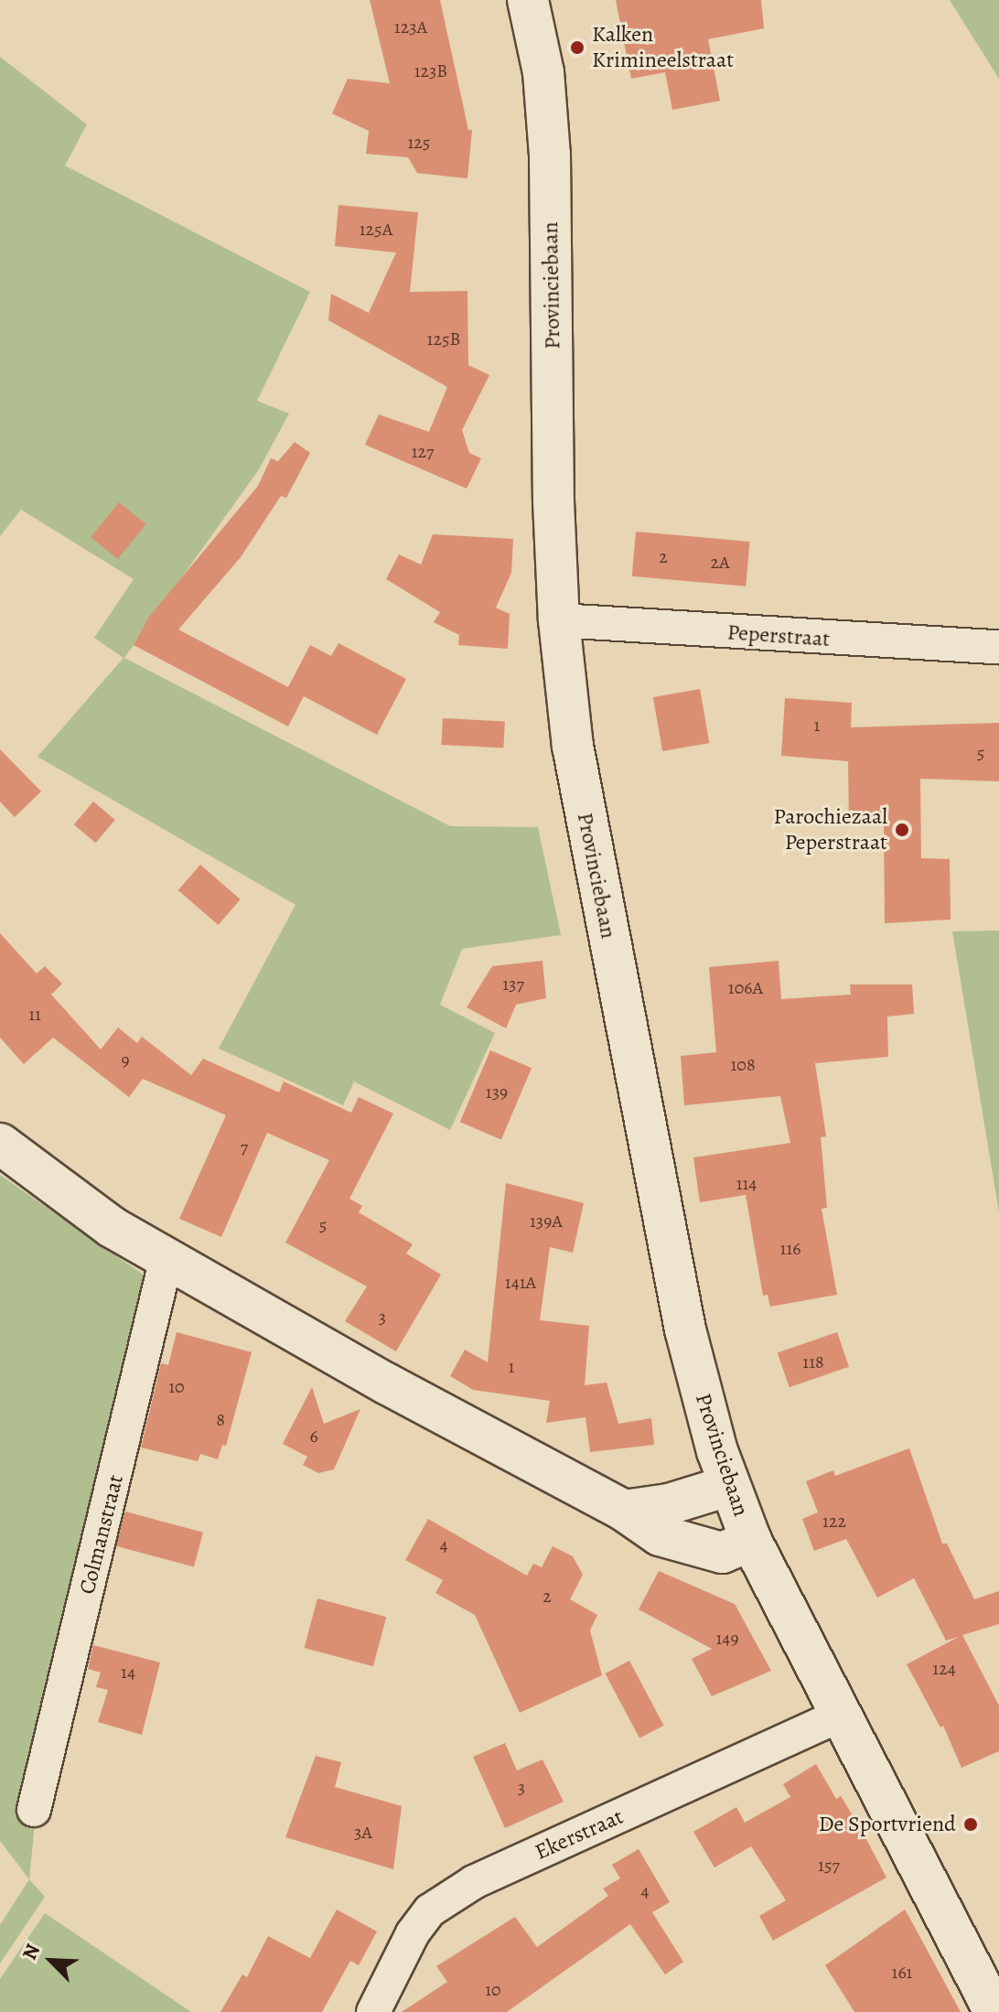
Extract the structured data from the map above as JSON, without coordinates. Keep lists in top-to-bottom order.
{
  "streets": {
    "main road": ["Provinciebaan"],
    "street": ["Peperstraat", "Colmanstraat", "Ekerstraat"]
  },
  "crossings": [
    ["Provinciebaan", "Peperstraat"],
    ["Provinciebaan", "Ekerstraat"]
  ],
  "places": ["Kalken Krimineelstraat", "Parochiezaal Peperstraat", "De Sportvriend"],
  "house_numbers": [
    "123A",
    "123B",
    "125",
    "125A",
    "125B",
    "127",
    "2",
    "2A",
    "1",
    "5",
    "137",
    "106A",
    "11",
    "9",
    "108",
    "139",
    "7",
    "114",
    "139A",
    "5",
    "116",
    "141A",
    "3",
    "118",
    "1",
    "10",
    "8",
    "6",
    "122",
    "4",
    "2",
    "149",
    "124",
    "14",
    "3",
    "3A",
    "157",
    "4",
    "161",
    "10"
  ],
  "north": "top left"
}
